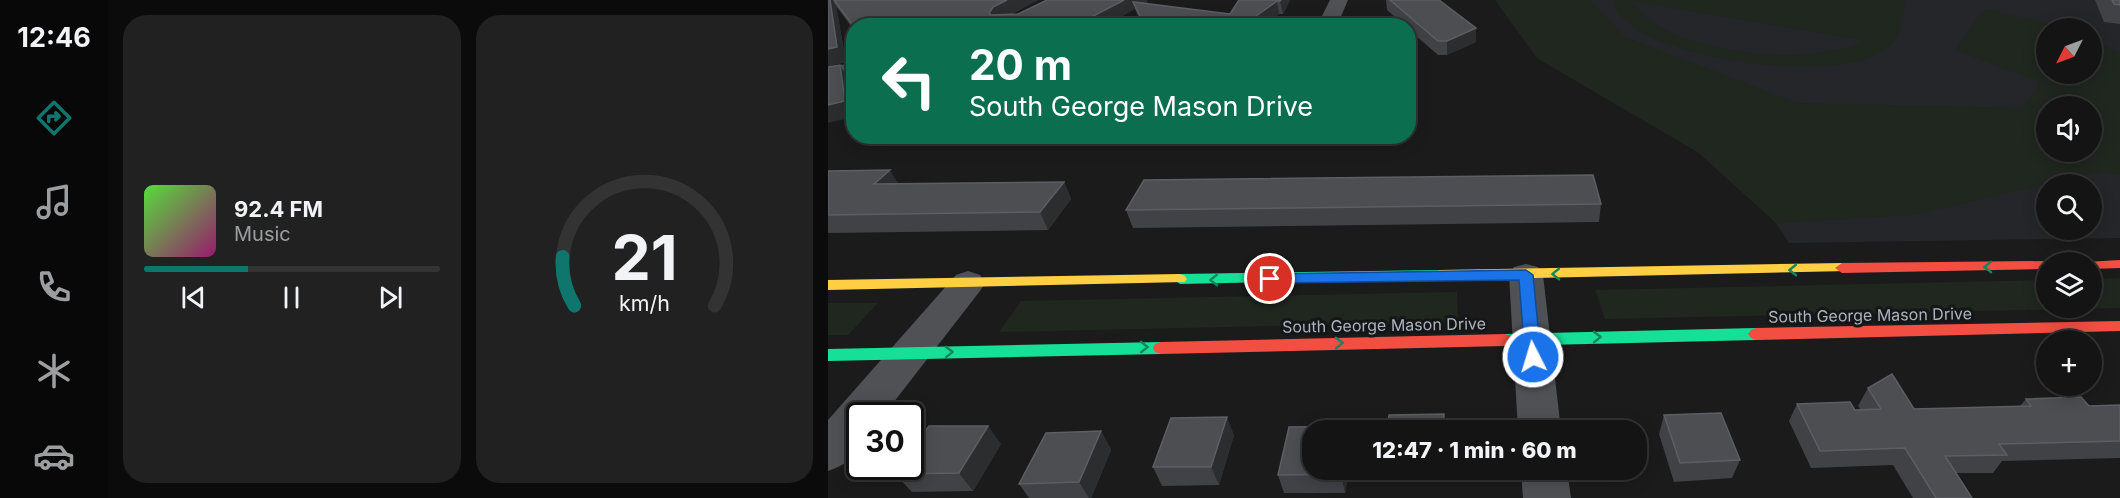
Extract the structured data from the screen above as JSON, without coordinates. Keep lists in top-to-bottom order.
{
  "streets": {
    "main road": ["South George Mason Drive"]
  },
  "north": "bottom left",
  "page": {
    "tabs": "12:46",
    "map_buttons": "+",
    "turn": ["20 m", "South George Mason Drive"],
    "song": ["92.4 FM", "Music"],
    "limit": "30",
    "trip": "12:47 · 1 min · 60 m",
    "gauge": ["21", "km/h"]
  }
}
